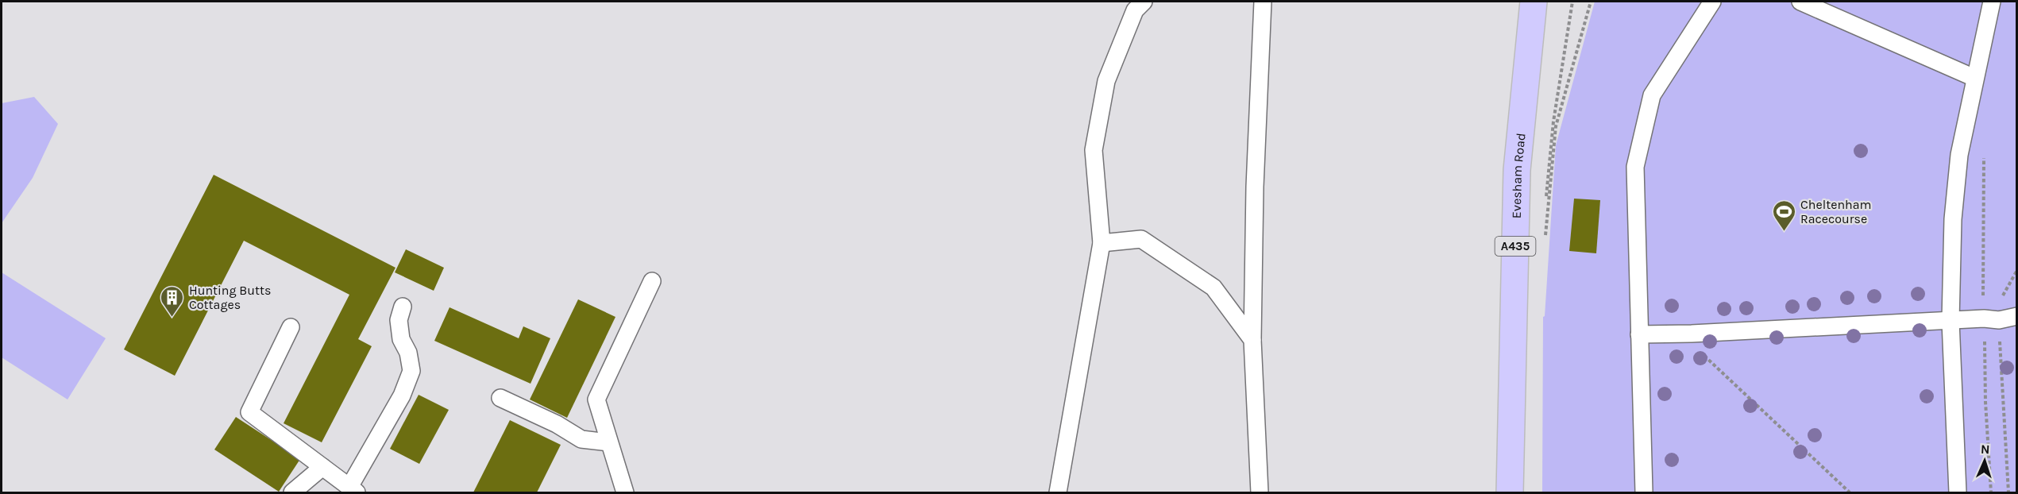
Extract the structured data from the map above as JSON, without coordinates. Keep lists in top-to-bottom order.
{
  "streets": {
    "main road": ["Evesham Road", "A435"]
  },
  "places": {
    "sports": ["Cheltenham Racecourse"],
    "building": ["Hunting Butts Cottages"]
  },
  "north": "top"
}
